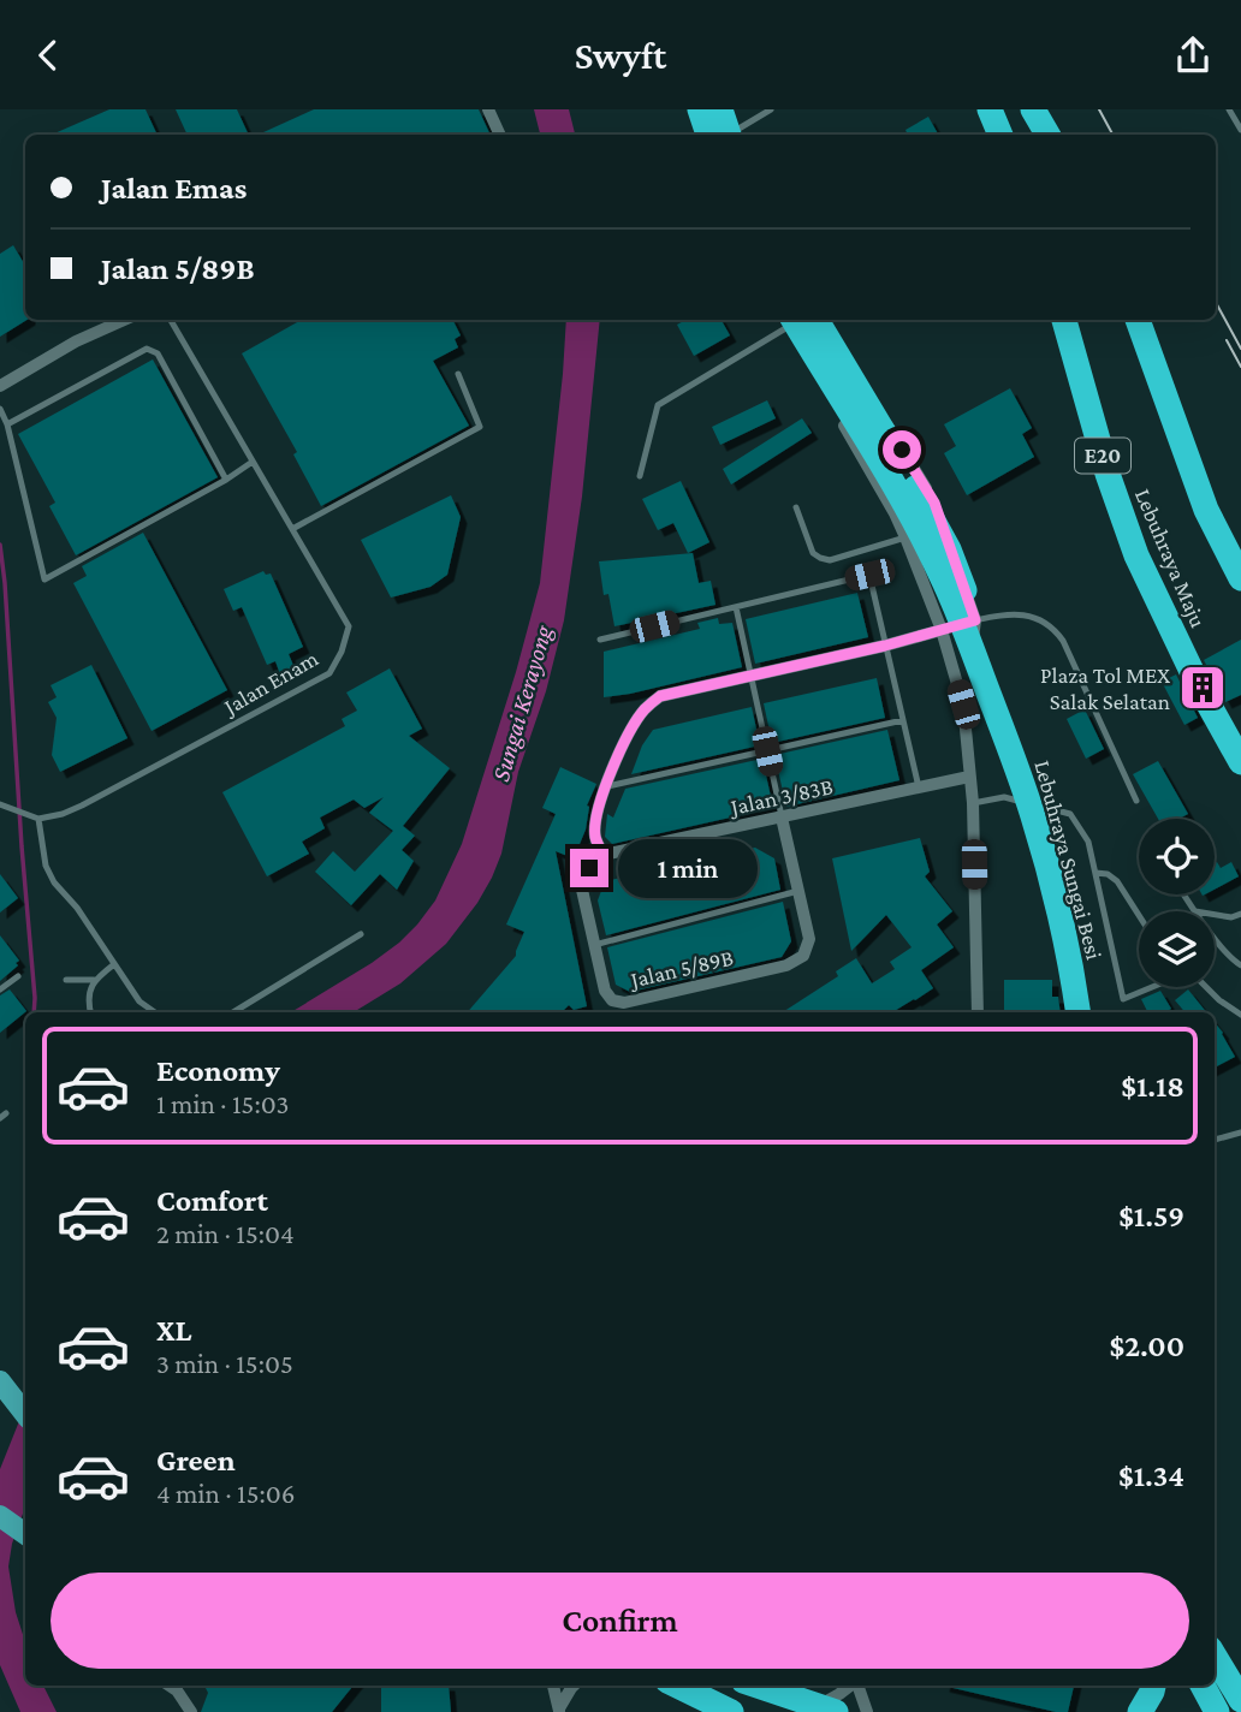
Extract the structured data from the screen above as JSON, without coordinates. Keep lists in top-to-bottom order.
{
  "streets": {
    "highway": ["E20", "Lebuhraya Maju", "Lebuhraya Sungai Besi"],
    "street": ["Jalan 3/83B", "Jalan 5/89B"],
    "lane": ["Jalan Enam"]
  },
  "crossings": [
    ["Jalan 3/83B", "Jalan 5/89B"]
  ],
  "water": ["Sungai Kerayong"],
  "places": {
    "building": ["Plaza Tol MEX Salak Selatan"]
  },
  "page": {
    "header": "Swyft",
    "banner": ["Jalan Emas", "Jalan 5/89B"],
    "bubble": "1 min",
    "list": [
      {
        "name": "Economy",
        "note": "1 min · 15:03",
        "value": "$1.18"
      },
      {
        "name": "Comfort",
        "note": "2 min · 15:04",
        "value": "$1.59"
      },
      {
        "name": "XL",
        "note": "3 min · 15:05",
        "value": "$2.00"
      },
      {
        "name": "Green",
        "note": "4 min · 15:06",
        "value": "$1.34"
      }
    ],
    "buttons": "Confirm"
  }
}
